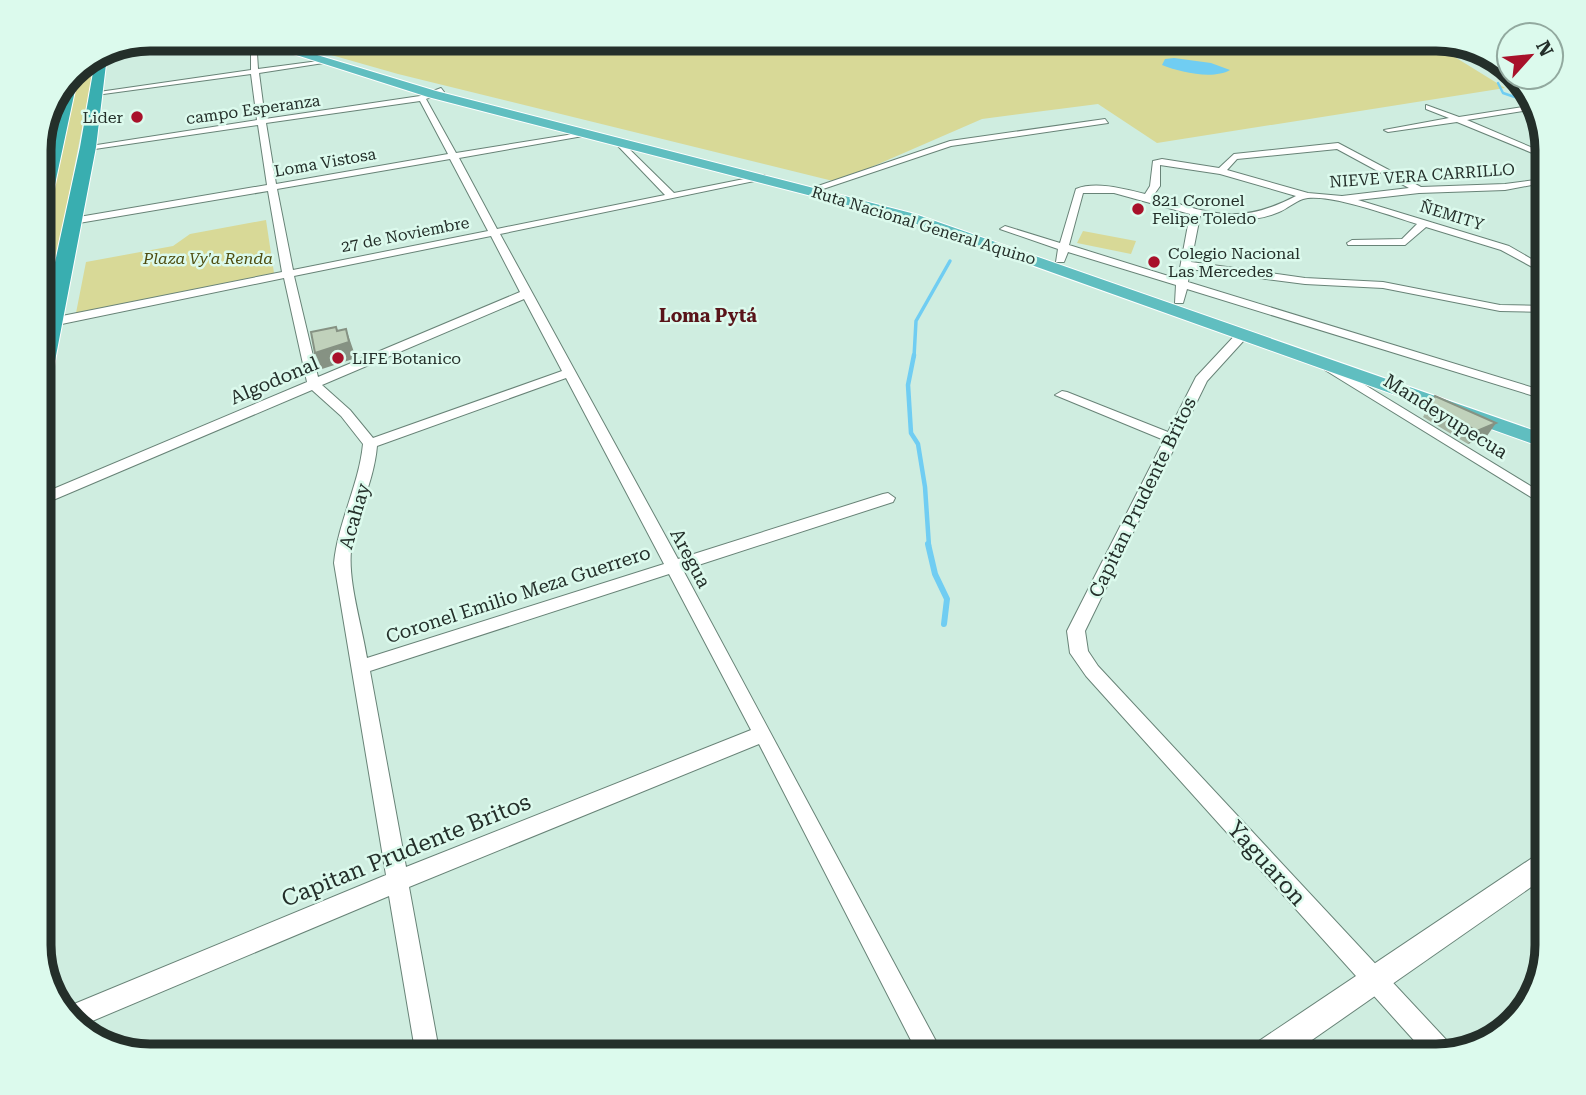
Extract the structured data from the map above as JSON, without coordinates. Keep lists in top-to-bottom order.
{
  "streets": {
    "highway": ["Ruta Nacional General Aquino"],
    "street": [
      "campo Esperanza",
      "Loma Vistosa",
      "NIEVE VERA CARRILLO",
      "ÑEMITY",
      "27 de Noviembre",
      "Algodonal",
      "Mandeyupecua",
      "Capitan Prudente Britos",
      "Acahay",
      "Aregua",
      "Coronel Emilio Meza Guerrero",
      "Yaguaron"
    ]
  },
  "crossings": [
    ["campo Esperanza", "Ruta Nacional General Aquino"],
    ["campo Esperanza", "Aregua"],
    ["Loma Vistosa", "Ruta Nacional General Aquino"],
    ["Loma Vistosa", "Aregua"],
    ["NIEVE VERA CARRILLO", "ÑEMITY"],
    ["Ruta Nacional General Aquino", "27 de Noviembre"],
    ["Ruta Nacional General Aquino", "Mandeyupecua"],
    ["Ruta Nacional General Aquino", "Capitan Prudente Britos"],
    ["Ruta Nacional General Aquino", "Aregua"],
    ["27 de Noviembre", "Aregua"],
    ["Algodonal", "Aregua"],
    ["Capitan Prudente Britos", "Acahay"],
    ["Capitan Prudente Britos", "Aregua"],
    ["Capitan Prudente Britos", "Yaguaron"],
    ["Acahay", "Coronel Emilio Meza Guerrero"],
    ["Aregua", "Coronel Emilio Meza Guerrero"]
  ],
  "districts": ["Loma Pytá"],
  "parks": ["Plaza Vy'a Renda"],
  "places": [
    "Lider",
    "821 Coronel Felipe Toledo",
    "Colegio Nacional Las Mercedes",
    "LIFE Botanico"
  ],
  "north": "top right"
}
